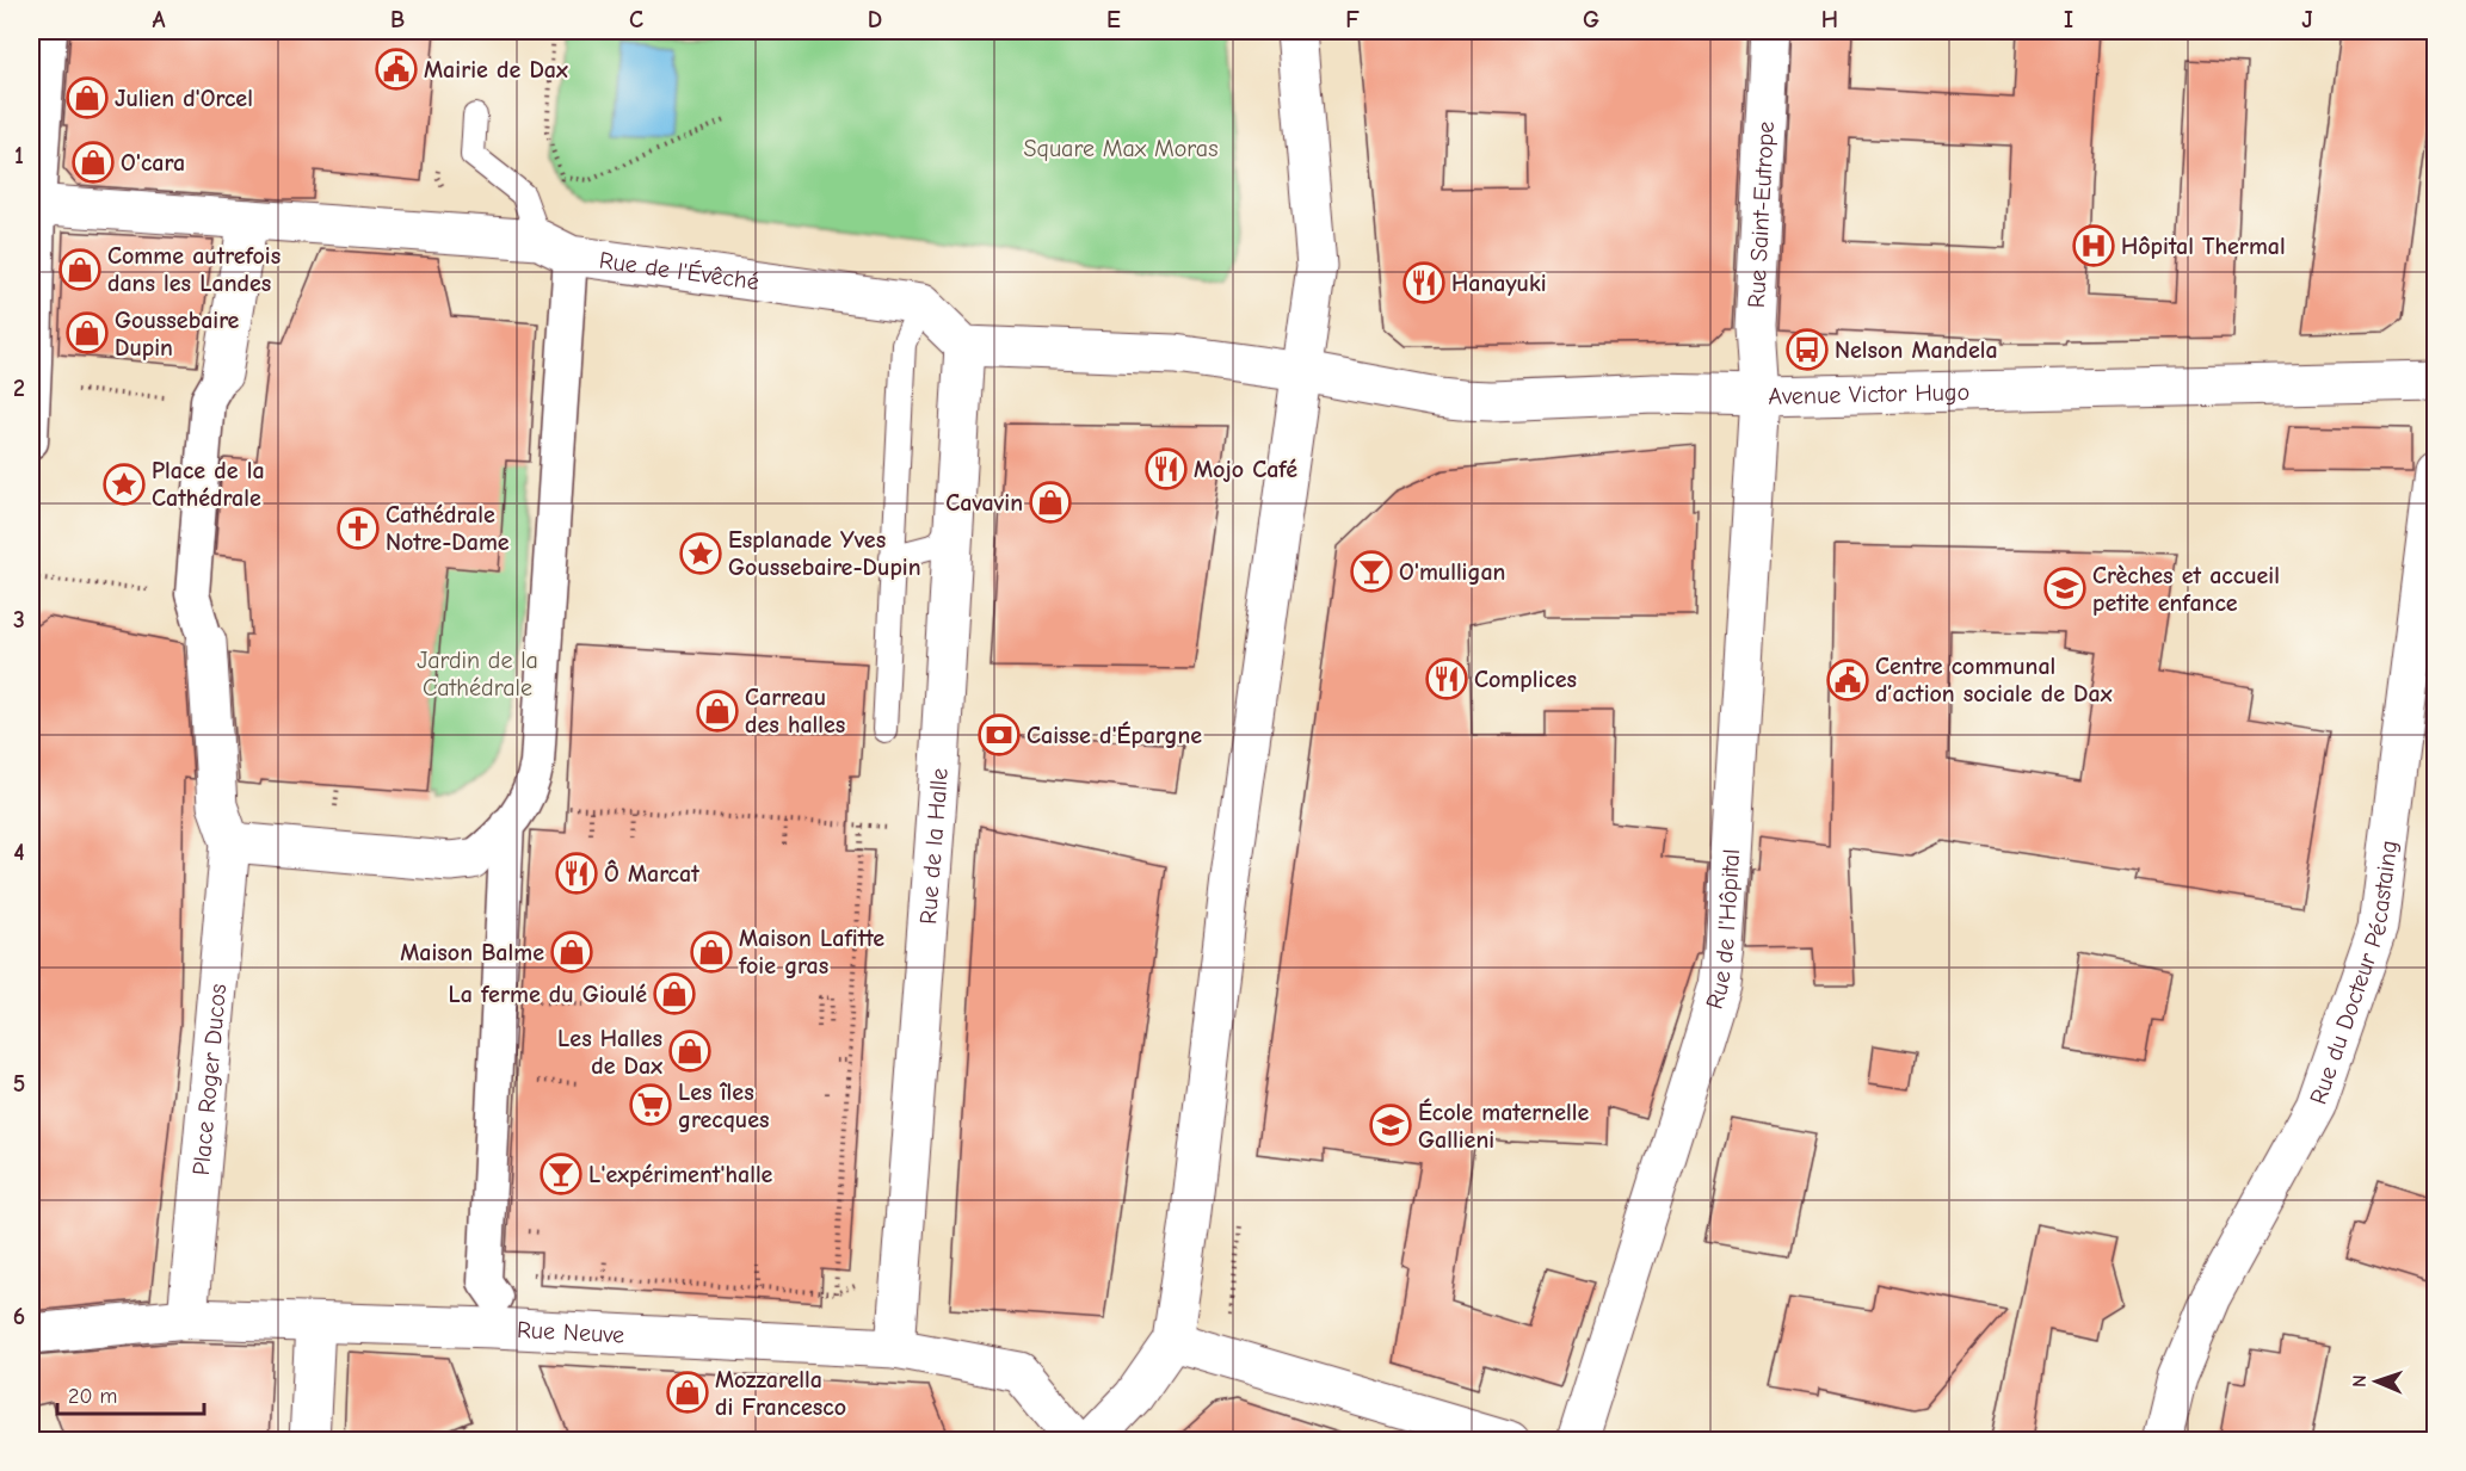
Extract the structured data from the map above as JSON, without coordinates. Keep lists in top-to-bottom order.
{
  "streets": {
    "street": [
      "Rue Saint-Eutrope",
      "Rue de l'Évêché",
      "Avenue Victor Hugo",
      "Rue de la Halle",
      "Rue de l'Hôpital",
      "Rue du Docteur Pécastaing",
      "Place Roger Ducos",
      "Rue Neuve"
    ]
  },
  "crossings": [
    ["Rue Saint-Eutrope", "Avenue Victor Hugo"],
    ["Rue Saint-Eutrope", "Rue de l'Hôpital"],
    ["Avenue Victor Hugo", "Rue de l'Hôpital"],
    ["Rue de la Halle", "Rue Neuve"],
    ["Place Roger Ducos", "Rue Neuve"]
  ],
  "parks": ["Square Max Moras", "Jardin de la Cathédrale"],
  "places": {
    "public building": ["Mairie de Dax", "Centre communal d’action sociale de Dax"],
    "shop": [
      "Julien d'Orcel",
      "O'cara",
      "Comme autrefois dans les Landes",
      "Goussebaire Dupin",
      "Cavavin",
      "Carreau des halles",
      "Maison Balme",
      "Maison Lafitte foie gras",
      "La ferme du Gioulé",
      "Les Halles de Dax",
      "Mozzarella di Francesco"
    ],
    "hospital": ["Hôpital Thermal"],
    "restaurant": [
      "Hanayuki",
      "Mojo Café",
      "Complices",
      "Ô Marcat"
    ],
    "bus stop": ["Nelson Mandela"],
    "place": ["Place de la Cathédrale", "Esplanade Yves Goussebaire-Dupin"],
    "church": ["Cathédrale Notre-Dame"],
    "bar": ["O'mulligan", "L'expériment'halle"],
    "school or university": ["Crèches et accueil petite enfance", "École maternelle Gallieni"],
    "bank": ["Caisse d'Épargne"],
    "supermarket": ["Les îles grecques"]
  },
  "scale_bar": "20 m",
  "north": "left",
  "grid": {
    "columns": [
      "A",
      "B",
      "C",
      "D",
      "E",
      "F",
      "G",
      "H",
      "I",
      "J"
    ],
    "rows": [
      "1",
      "2",
      "3",
      "4",
      "5",
      "6"
    ]
  }
}
